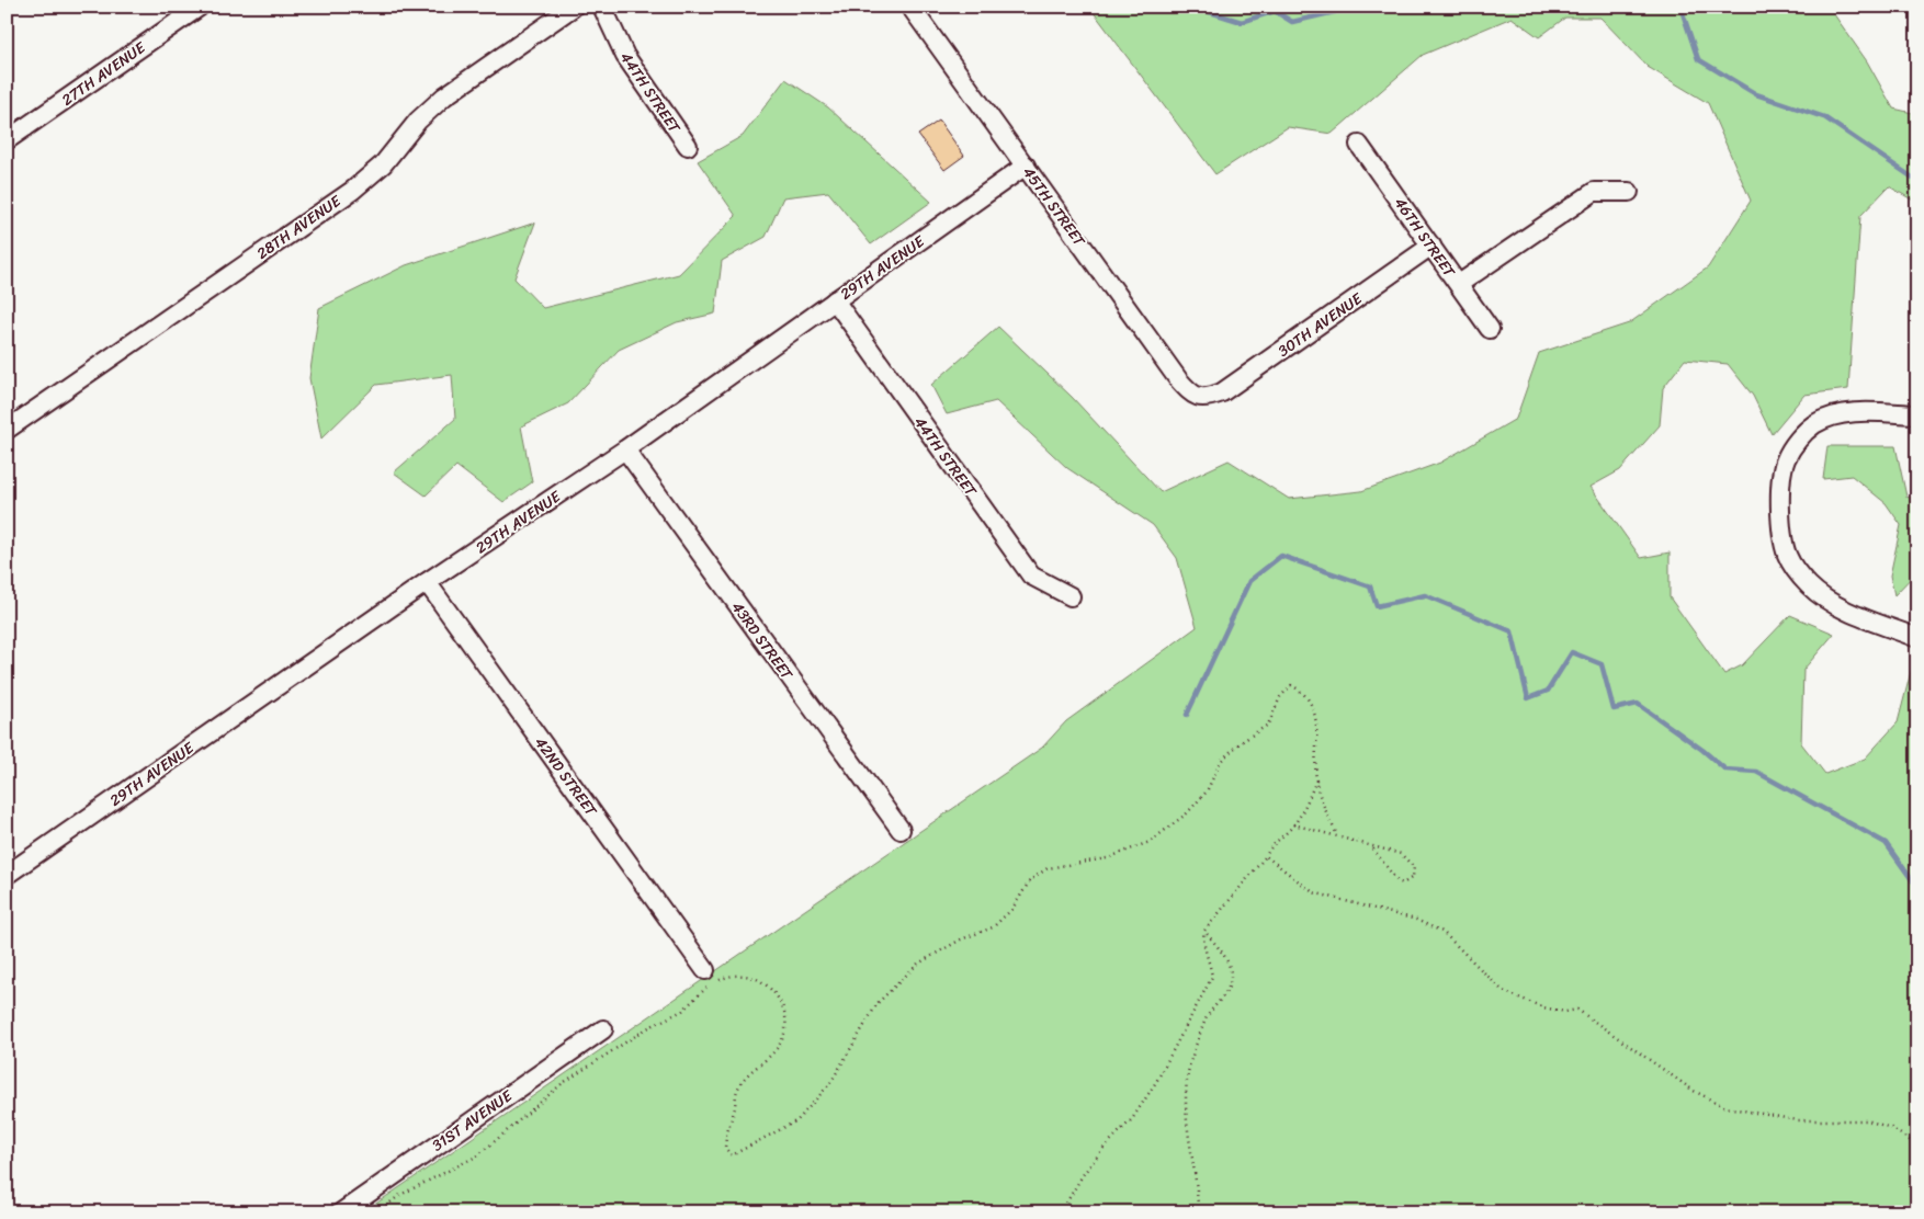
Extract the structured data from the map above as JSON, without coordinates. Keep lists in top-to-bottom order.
{
  "streets": {
    "street": [
      "27TH AVENUE",
      "44TH STREET",
      "45TH STREET",
      "28TH AVENUE",
      "46TH STREET",
      "29TH AVENUE",
      "30TH AVENUE",
      "43RD STREET",
      "42ND STREET",
      "31ST AVENUE"
    ]
  },
  "crossings": [
    ["44TH STREET", "29TH AVENUE"],
    ["45TH STREET", "29TH AVENUE"],
    ["45TH STREET", "30TH AVENUE"],
    ["46TH STREET", "30TH AVENUE"],
    ["29TH AVENUE", "43RD STREET"],
    ["29TH AVENUE", "42ND STREET"]
  ]
}
